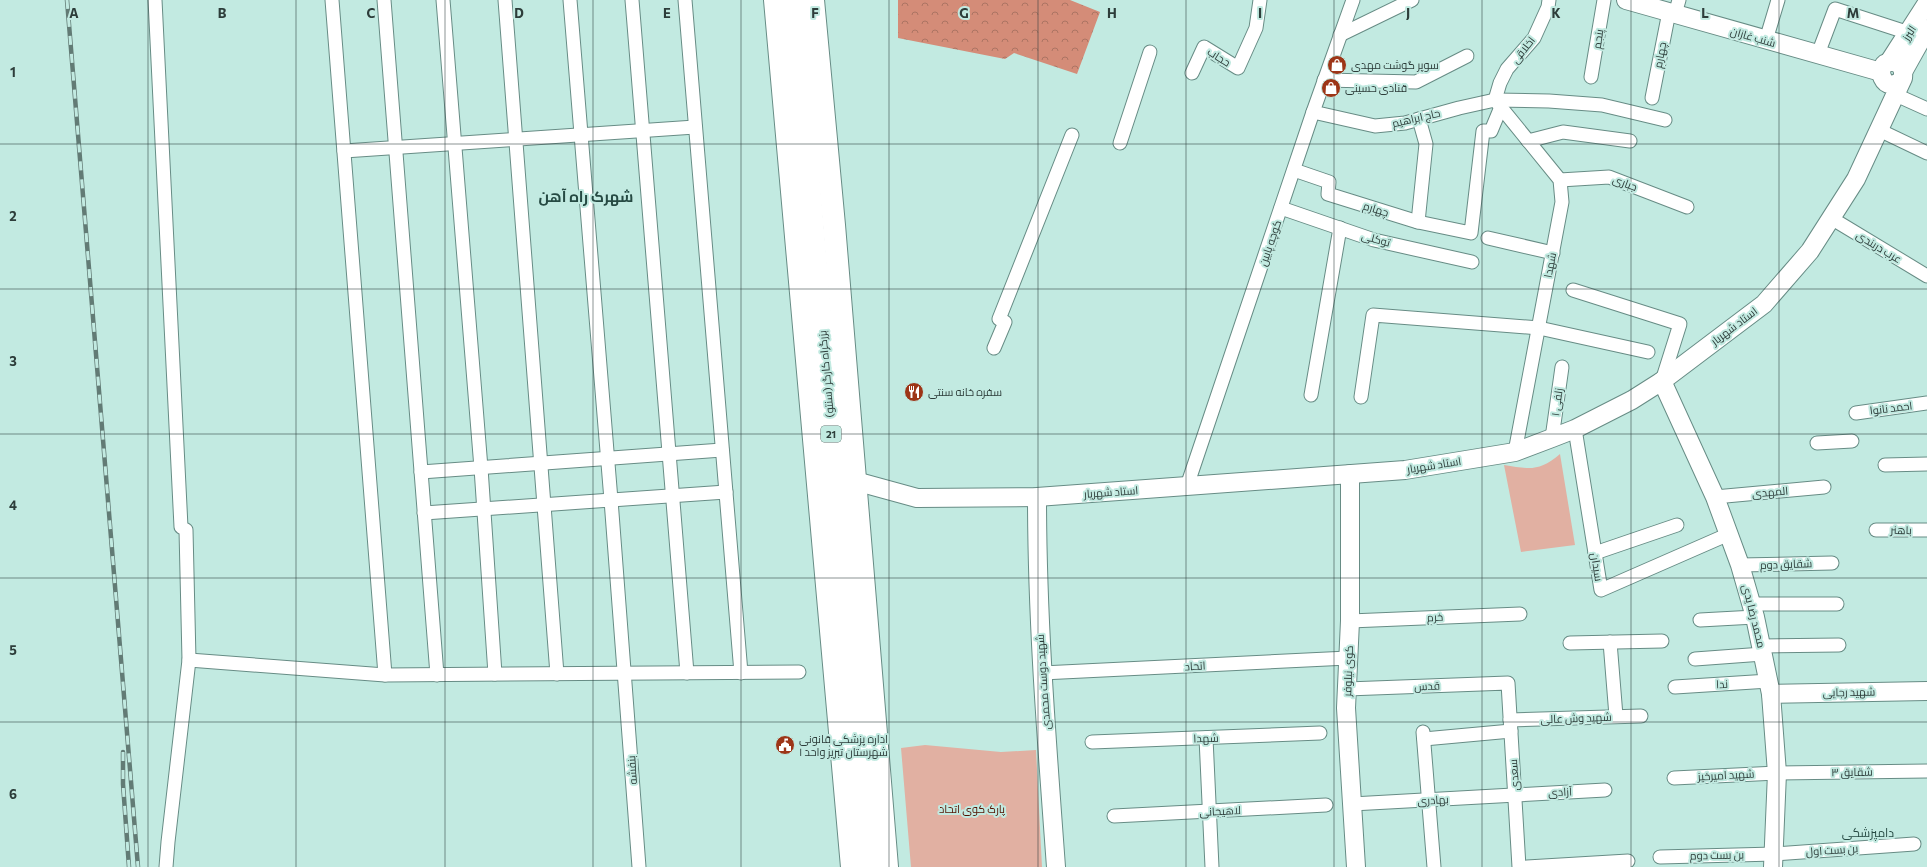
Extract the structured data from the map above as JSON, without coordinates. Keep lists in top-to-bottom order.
{
  "streets": {
    "highway": ["بزرگراه کارگر (سنتو)", "21"],
    "main road": [
      "البرز",
      "شنب غازان",
      "استاد شهریار",
      "محمد رضا یدی",
      "کوی نیلوفر",
      "شهید دوست محمدی",
      "شهید رجایی"
    ],
    "street": [
      "پنجم",
      "اخلاقی",
      "چهارم",
      "حجاب",
      "حاج ابراهیم",
      "جباری",
      "توکلی",
      "کوچه پایین",
      "عرب دربندی",
      "شهدا",
      "زلفی ۱",
      "احمد نانوا",
      "المهدی",
      "باهنر",
      "شقایق دوم",
      "سیدان",
      "خرم",
      "اتحاد",
      "ندا",
      "قدس",
      "شهید وش عالی",
      "بنفشه",
      "شقایق ۳",
      "سعدی",
      "شهید امیرخیز",
      "آزادی",
      "بهادری",
      "لاهیجانی",
      "بن بست اول",
      "بن بست دوم"
    ]
  },
  "crossings": [
    ["البرز", "شنب غازان"],
    ["البرز", "استاد شهریار"],
    ["شنب غازان", "چهارم"],
    ["شنب غازان", "استاد شهریار"],
    ["اخلاقی", "چهارم"],
    ["اخلاقی", "حاج ابراهیم"],
    ["چهارم", "کوچه پایین"],
    ["حاج ابراهیم", "کوچه پایین"],
    ["جباری", "شهدا"],
    ["توکلی", "کوچه پایین"],
    ["کوچه پایین", "استاد شهریار"],
    ["عرب دربندی", "استاد شهریار"],
    ["شهدا", "استاد شهریار"],
    ["استاد شهریار", "زلفی ۱"],
    ["استاد شهریار", "سیدان"],
    ["استاد شهریار", "محمد رضا یدی"],
    ["استاد شهریار", "کوی نیلوفر"],
    ["استاد شهریار", "شهید دوست محمدی"],
    ["المهدی", "محمد رضا یدی"],
    ["شقایق دوم", "محمد رضا یدی"],
    ["سیدان", "محمد رضا یدی"],
    ["محمد رضا یدی", "ندا"],
    ["محمد رضا یدی", "شهید رجایی"],
    ["محمد رضا یدی", "شقایق ۳"],
    ["محمد رضا یدی", "شهید امیرخیز"],
    ["محمد رضا یدی", "بن بست اول"],
    ["محمد رضا یدی", "بن بست دوم"],
    ["خرم", "کوی نیلوفر"],
    ["اتحاد", "کوی نیلوفر"],
    ["اتحاد", "شهید دوست محمدی"],
    ["کوی نیلوفر", "قدس"],
    ["کوی نیلوفر", "بهادری"],
    ["ندا", "شهید رجایی"],
    ["قدس", "سعدی"],
    ["شهید وش عالی", "سعدی"],
    ["شهید وش عالی", "بهادری"],
    ["شقایق ۳", "شهید امیرخیز"],
    ["سعدی", "آزادی"],
    ["سعدی", "بهادری"],
    ["آزادی", "بهادری"],
    ["بن بست اول", "بن بست دوم"]
  ],
  "districts": ["شهرک راه آهن", "دامپزشکی"],
  "parks": ["پارک کوی اتحاد"],
  "places": {
    "shop": ["سوپر گوشت مهدی", "قنادی حسینی"],
    "restaurant": ["سفره خانه سنتی"],
    "public building": ["اداره پزشکی قانونی شهرستان تبریز واحد ۱"]
  },
  "grid": {
    "columns": [
      "A",
      "B",
      "C",
      "D",
      "E",
      "F",
      "G",
      "H",
      "I",
      "J",
      "K",
      "L",
      "M"
    ],
    "rows": [
      "1",
      "2",
      "3",
      "4",
      "5",
      "6"
    ]
  }
}
